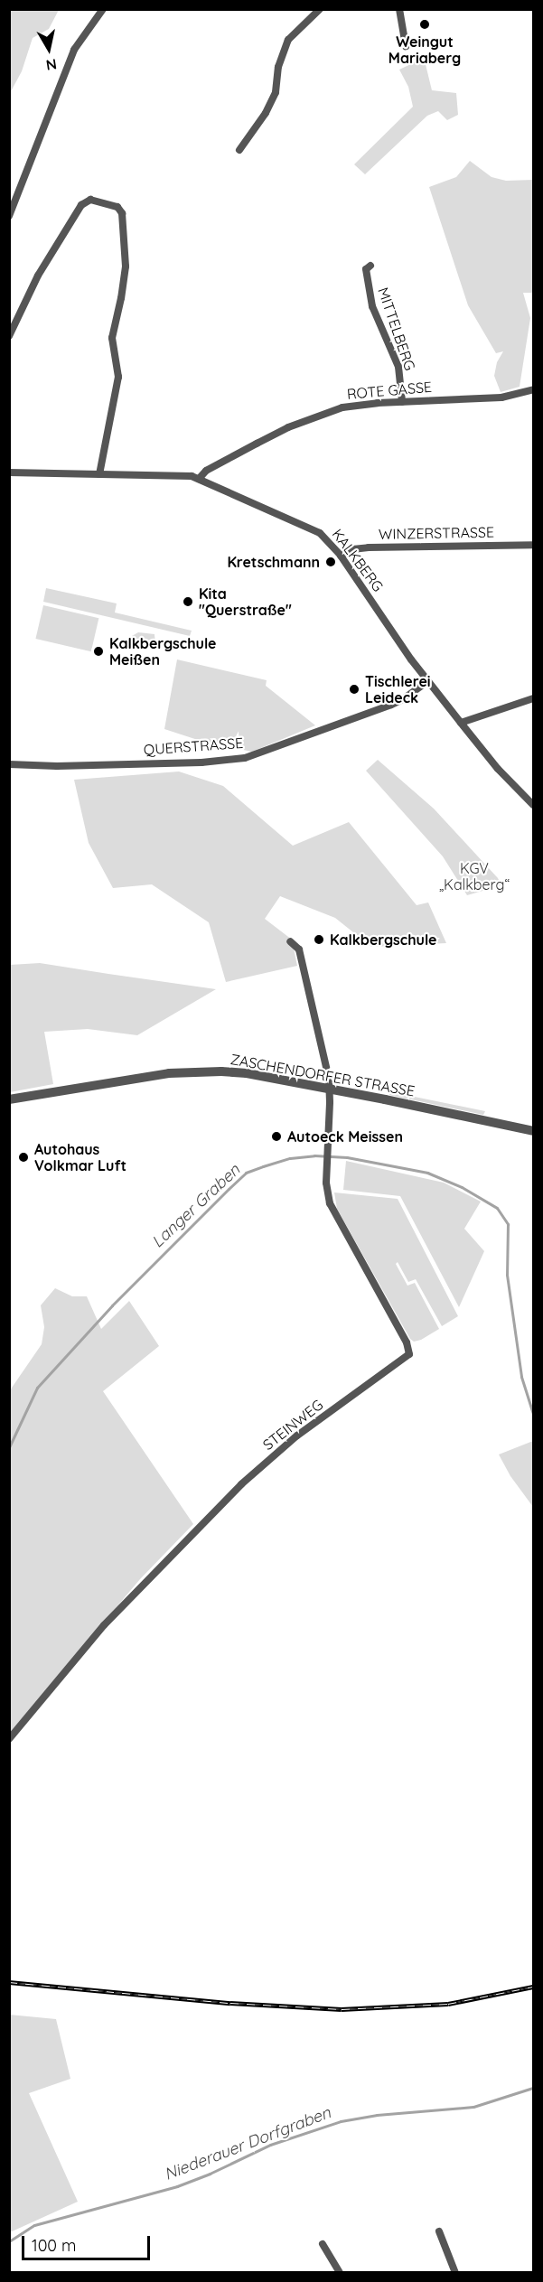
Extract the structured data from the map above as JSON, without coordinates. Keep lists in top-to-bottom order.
{
  "streets": {
    "street": [
      "MITTELBERG",
      "ROTE GASSE",
      "WINZERSTRASSE",
      "KALKBERG",
      "QUERSTRASSE",
      "ZASCHENDORFER STRASSE",
      "STEINWEG"
    ]
  },
  "crossings": [
    ["MITTELBERG", "ROTE GASSE"],
    ["ROTE GASSE", "KALKBERG"],
    ["WINZERSTRASSE", "KALKBERG"],
    ["KALKBERG", "QUERSTRASSE"],
    ["ZASCHENDORFER STRASSE", "STEINWEG"]
  ],
  "water": ["Langer Graben", "Niederauer Dorfgraben"],
  "parks": ["KGV „Kalkberg“"],
  "places": [
    "Weingut Mariaberg",
    "Kretschmann",
    "Kita \"Querstraße\"",
    "Kalkbergschule Meißen",
    "Tischlerei Leideck",
    "Kalkbergschule",
    "Autoeck Meissen",
    "Autohaus Volkmar Luft"
  ],
  "scale_bar": "100 m",
  "north": "bottom"
}
